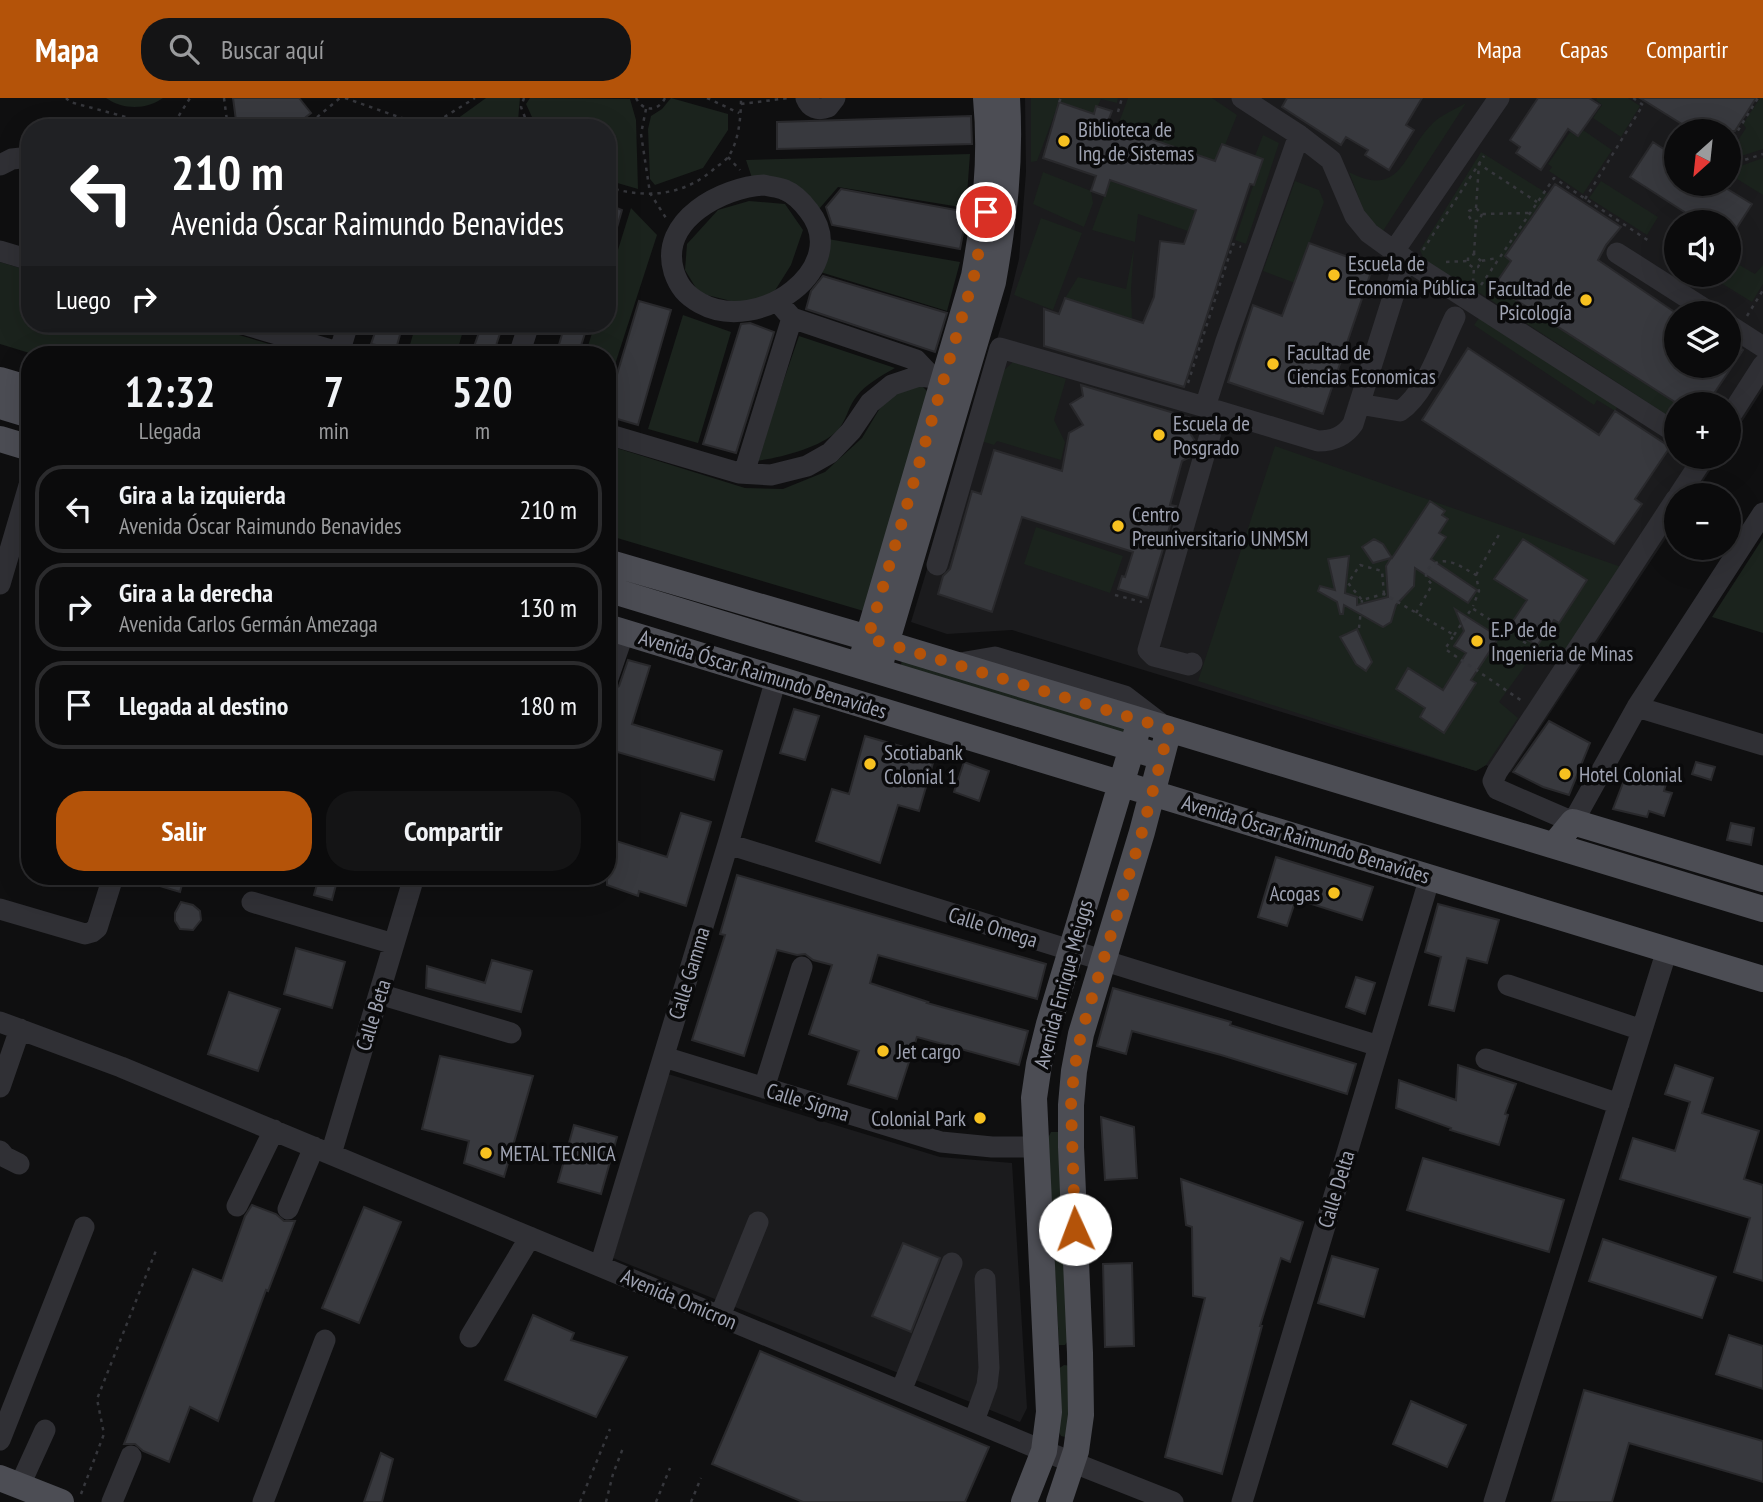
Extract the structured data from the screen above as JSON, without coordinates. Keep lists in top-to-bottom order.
{
  "streets": {
    "main road": ["Avenida Óscar Raimundo Benavides", "Avenida Enrique Meiggs"],
    "street": [
      "Calle Omega",
      "Calle Gamma",
      "Calle Beta",
      "Calle Sigma",
      "Calle Delta",
      "Avenida Omicron"
    ]
  },
  "crossings": [
    ["Avenida Óscar Raimundo Benavides", "Calle Gamma"],
    ["Avenida Óscar Raimundo Benavides", "Avenida Enrique Meiggs"],
    ["Avenida Óscar Raimundo Benavides", "Calle Delta"],
    ["Calle Omega", "Calle Gamma"],
    ["Calle Omega", "Avenida Enrique Meiggs"],
    ["Calle Omega", "Calle Delta"],
    ["Calle Gamma", "Calle Sigma"],
    ["Calle Gamma", "Avenida Omicron"],
    ["Avenida Enrique Meiggs", "Calle Sigma"],
    ["Avenida Enrique Meiggs", "Avenida Omicron"],
    ["Calle Beta", "Avenida Omicron"]
  ],
  "places": [
    "Biblioteca de Ing. de Sistemas",
    "Escuela de Economia Pública",
    "Facultad de Psicología",
    "Facultad de Ciencias Economicas",
    "Escuela de Posgrado",
    "Centro Preuniversitario UNMSM",
    "E.P de de Ingenieria de Minas",
    "Scotiabank Colonial 1",
    "Hotel Colonial",
    "Acogas",
    "Jet cargo",
    "Colonial Park",
    "METAL TECNICA"
  ],
  "north": "bottom left",
  "page": {
    "header": "Mapa",
    "search": "Buscar aquí",
    "nav": ["Mapa", "Capas", "Compartir"],
    "map_buttons": ["+", "−"],
    "turn": ["210 m", "Avenida Óscar Raimundo Benavides"],
    "then": "Luego",
    "eta": [
      "12:32",
      "Llegada",
      "7",
      "min",
      "520",
      "m"
    ],
    "list": [
      {
        "name": "Gira a la izquierda",
        "note": "Avenida Óscar Raimundo Benavides",
        "value": "210 m"
      },
      {
        "name": "Gira a la derecha",
        "note": "Avenida Carlos Germán Amezaga",
        "value": "130 m"
      },
      {
        "name": "Llegada al destino",
        "value": "180 m"
      }
    ],
    "buttons": ["Salir", "Compartir"]
  }
}
